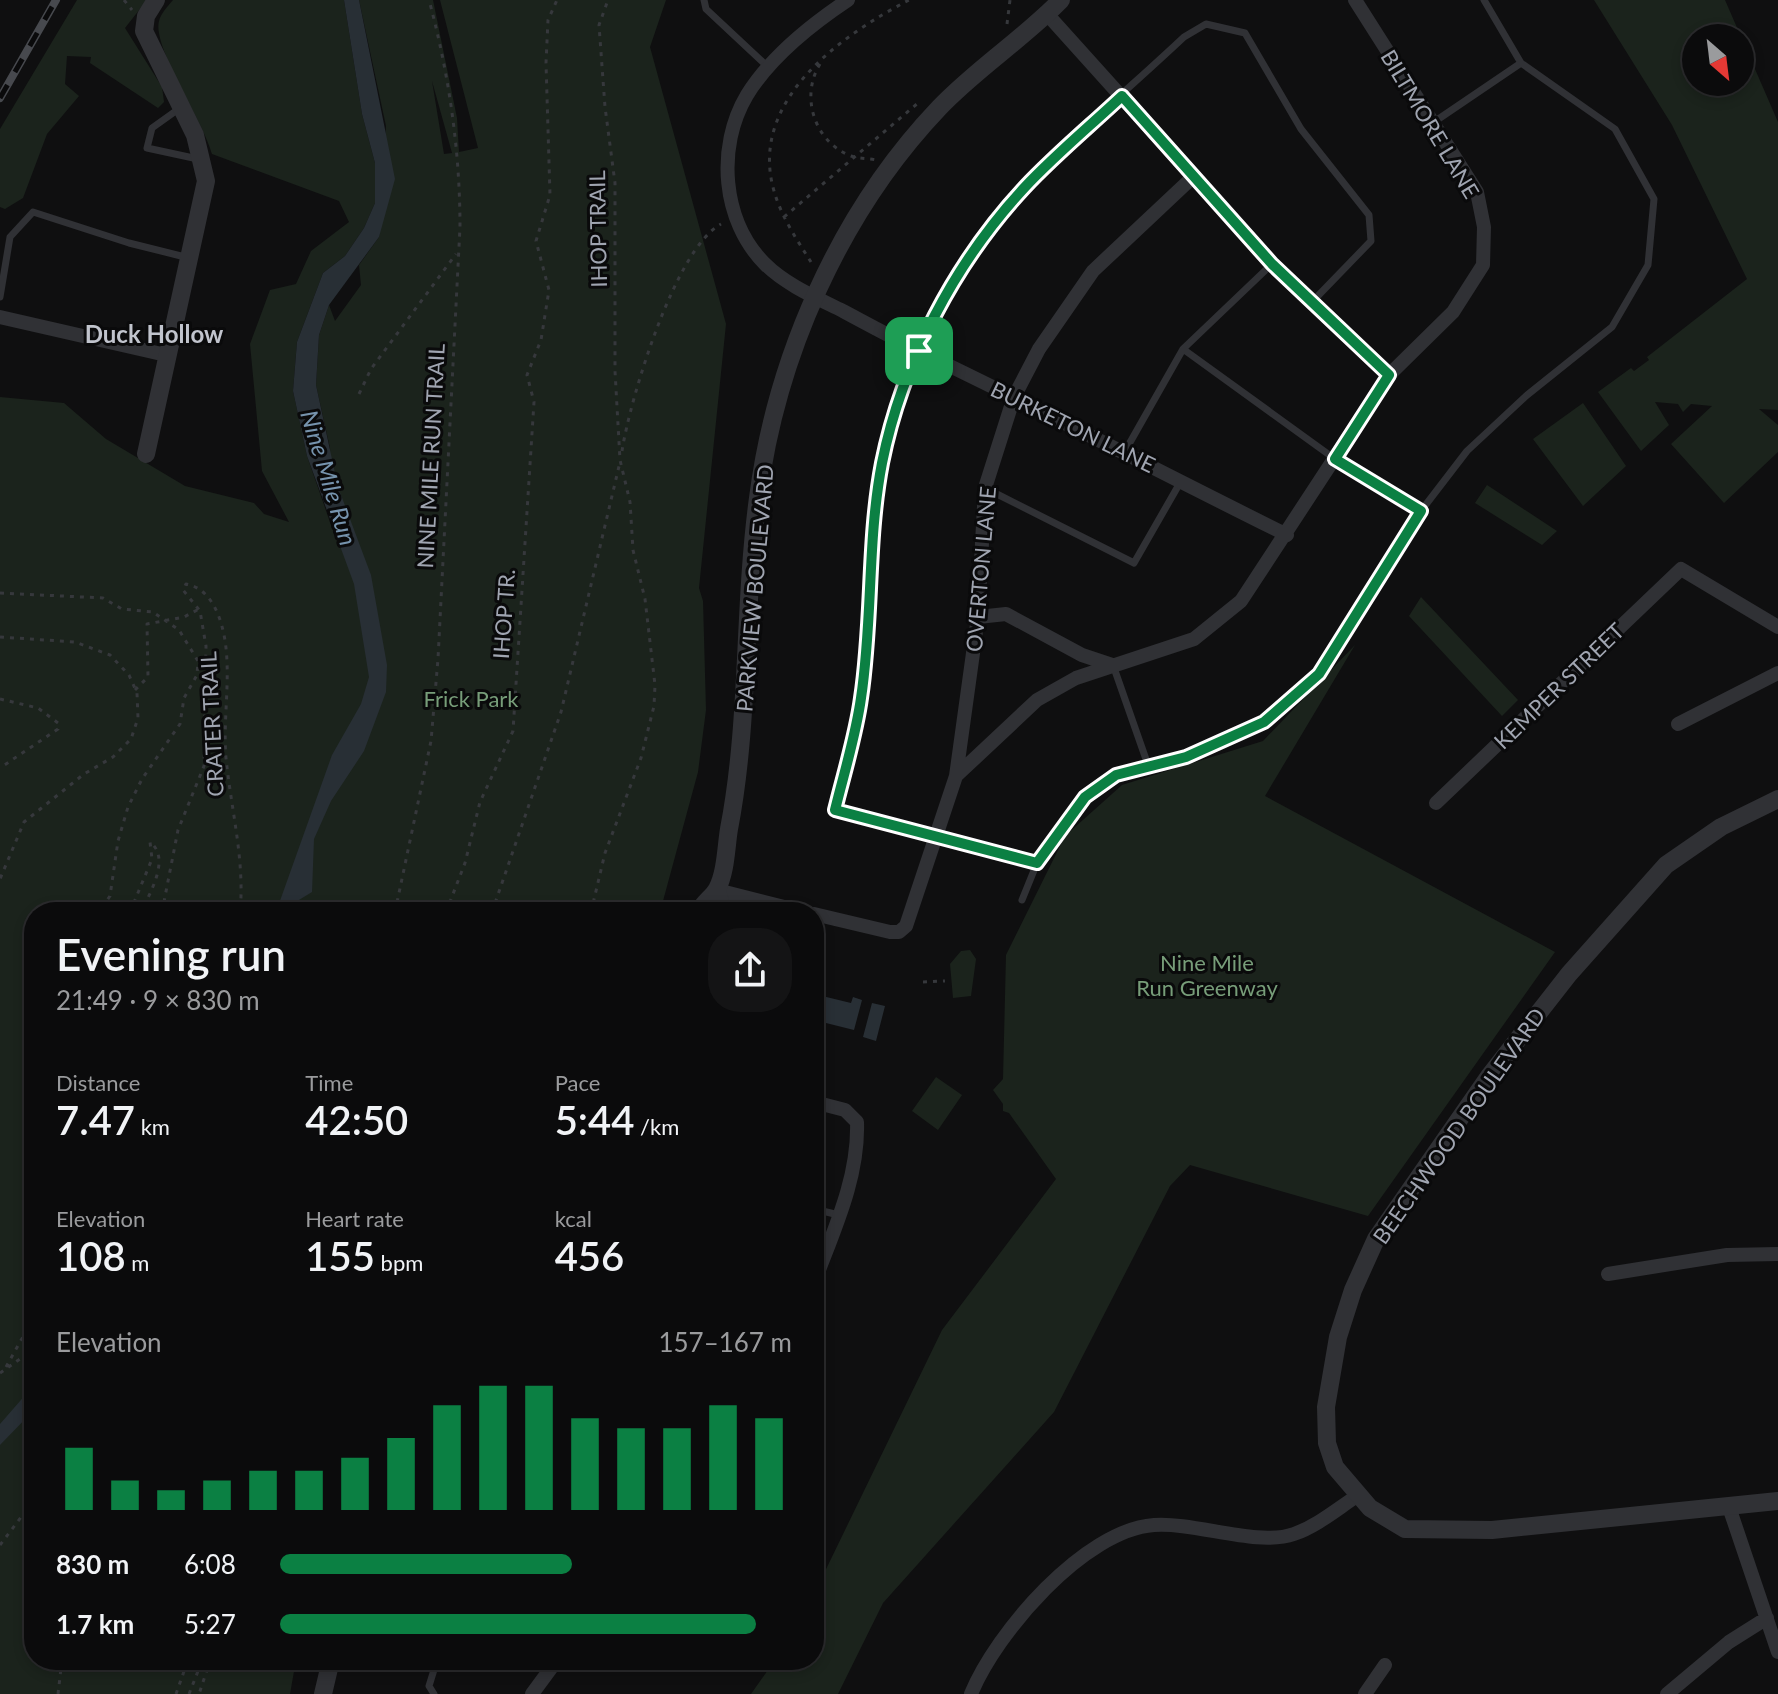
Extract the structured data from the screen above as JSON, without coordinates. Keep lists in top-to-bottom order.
{
  "streets": {
    "street": [
      "BILTMORE LANE",
      "BURKETON LANE",
      "OVERTON LANE",
      "PARKVIEW BOULEVARD",
      "KEMPER STREET",
      "BEECHWOOD BOULEVARD"
    ],
    "path": [
      "IHOP TRAIL",
      "NINE MILE RUN TRAIL",
      "IHOP TR.",
      "CRATER TRAIL"
    ]
  },
  "crossings": [
    ["BILTMORE LANE", "BURKETON LANE"],
    ["BILTMORE LANE", "OVERTON LANE"],
    ["BURKETON LANE", "OVERTON LANE"],
    ["BURKETON LANE", "PARKVIEW BOULEVARD"]
  ],
  "districts": ["Duck Hollow"],
  "water": ["Nine Mile Run"],
  "parks": ["Frick Park", "Nine Mile Run Greenway"],
  "north": "bottom right",
  "page": {
    "heading": ["Evening run", "21:49 · 9 × 830 m"],
    "stats": [
      ["Distance", "7.47 km"],
      ["Time", "42:50"],
      ["Pace", "5:44 /km"],
      ["Elevation", "108 m"],
      ["Heart rate", "155 bpm"],
      ["kcal", "456"]
    ],
    "chart": ["Elevation", "157–167 m"],
    "list": [
      {
        "name": "830 m",
        "note": "6:08"
      },
      {
        "name": "1.7 km",
        "note": "5:27"
      }
    ]
  }
}
